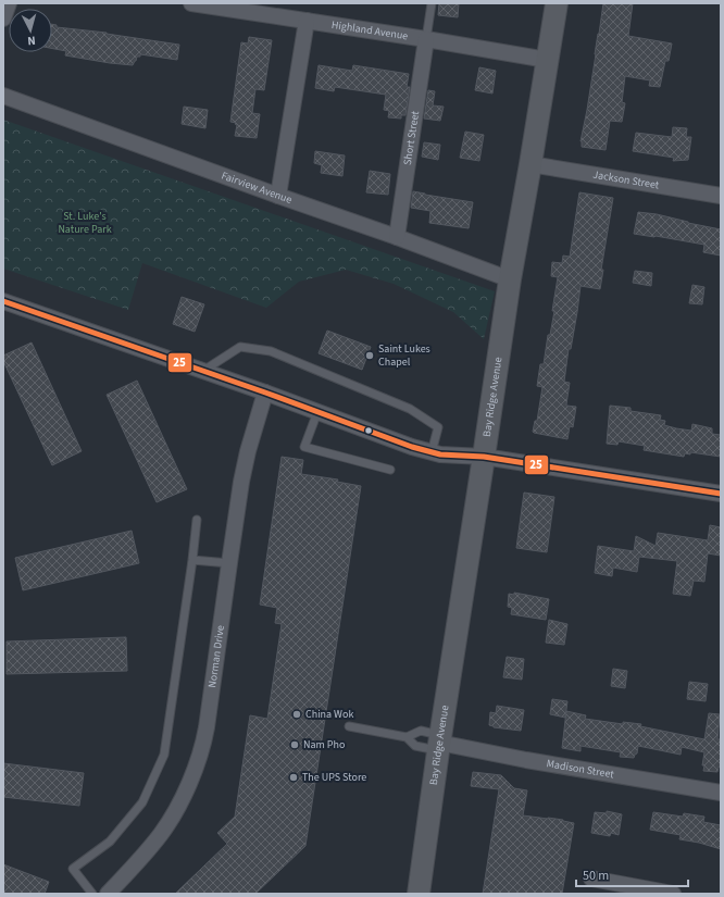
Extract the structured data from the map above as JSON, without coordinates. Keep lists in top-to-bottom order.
{
  "streets": {
    "main road": ["Bay Ridge Avenue"],
    "street": [
      "Highland Avenue",
      "Short Street",
      "Jackson Street",
      "Fairview Avenue",
      "Norman Drive",
      "Madison Street"
    ]
  },
  "crossings": [
    ["Highland Avenue", "Short Street"],
    ["Highland Avenue", "Bay Ridge Avenue"],
    ["Short Street", "Fairview Avenue"],
    ["Jackson Street", "Bay Ridge Avenue"],
    ["Fairview Avenue", "Bay Ridge Avenue"],
    ["Bay Ridge Avenue", "Madison Street"]
  ],
  "parks": ["St. Luke's Nature Park"],
  "places": [
    "Saint Lukes Chapel",
    "China Wok",
    "Nam Pho",
    "The UPS Store"
  ],
  "lines": ["transit line 25"],
  "scale_bar": "50 m",
  "north": "bottom"
}
